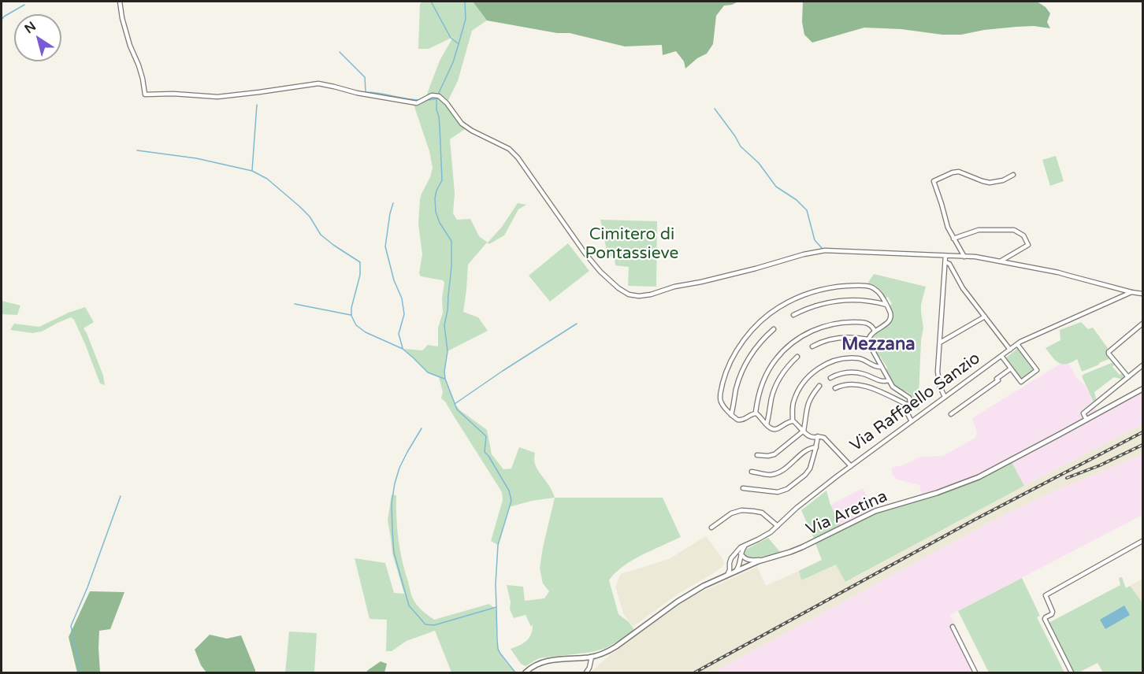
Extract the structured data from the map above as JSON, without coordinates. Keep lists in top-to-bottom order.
{
  "streets": {
    "street": ["Via Raffaello Sanzio", "Via Aretina"]
  },
  "districts": ["Mezzana"],
  "parks": ["Cimitero di Pontassieve"],
  "north": "top left"
}
